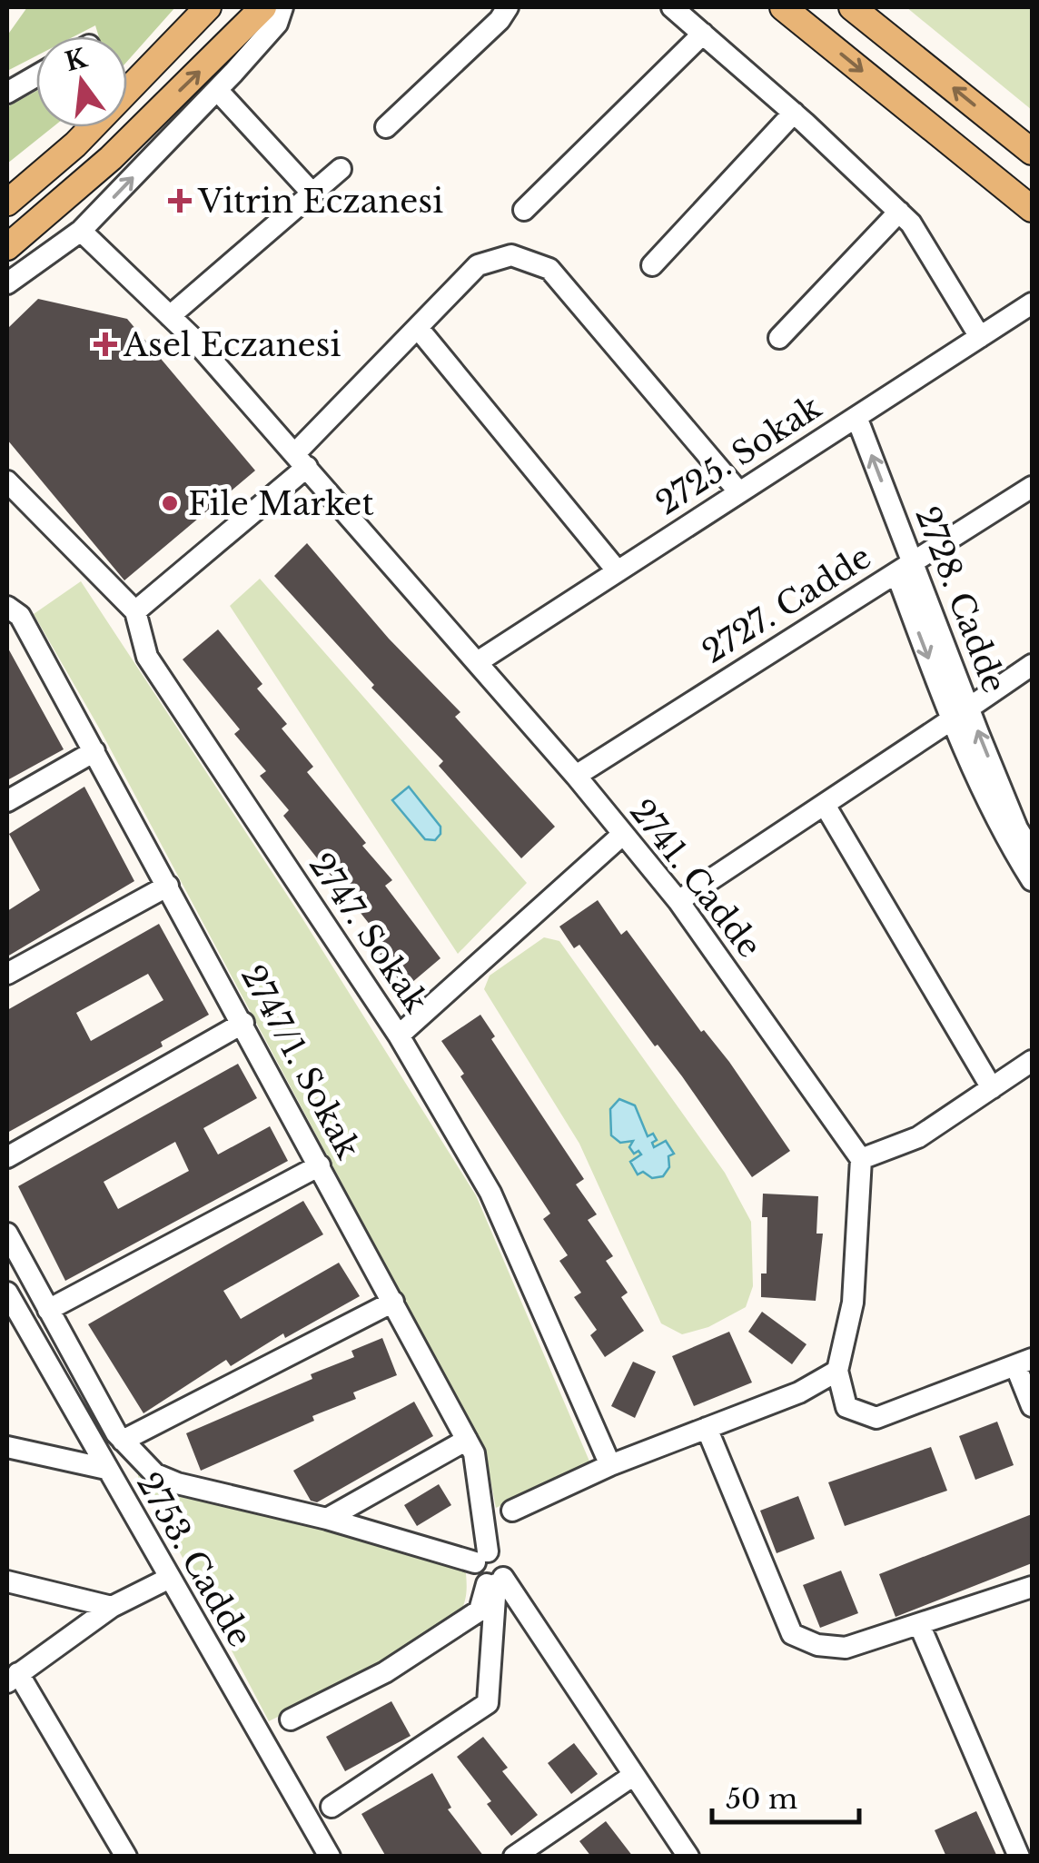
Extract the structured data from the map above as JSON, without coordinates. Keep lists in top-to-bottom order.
{
  "streets": {
    "street": [
      "2725. Sokak",
      "2728. Cadde",
      "2727. Cadde",
      "2741. Cadde",
      "2747. Sokak",
      "2747/1. Sokak",
      "2753. Cadde"
    ]
  },
  "crossings": [
    ["2725. Sokak", "2728. Cadde"],
    ["2725. Sokak", "2741. Cadde"],
    ["2728. Cadde", "2727. Cadde"],
    ["2727. Cadde", "2741. Cadde"]
  ],
  "places": {
    "health": ["Vitrin Eczanesi", "Asel Eczanesi"],
    "other": ["File Market"]
  },
  "scale_bar": "50 m",
  "north": "top"
}
